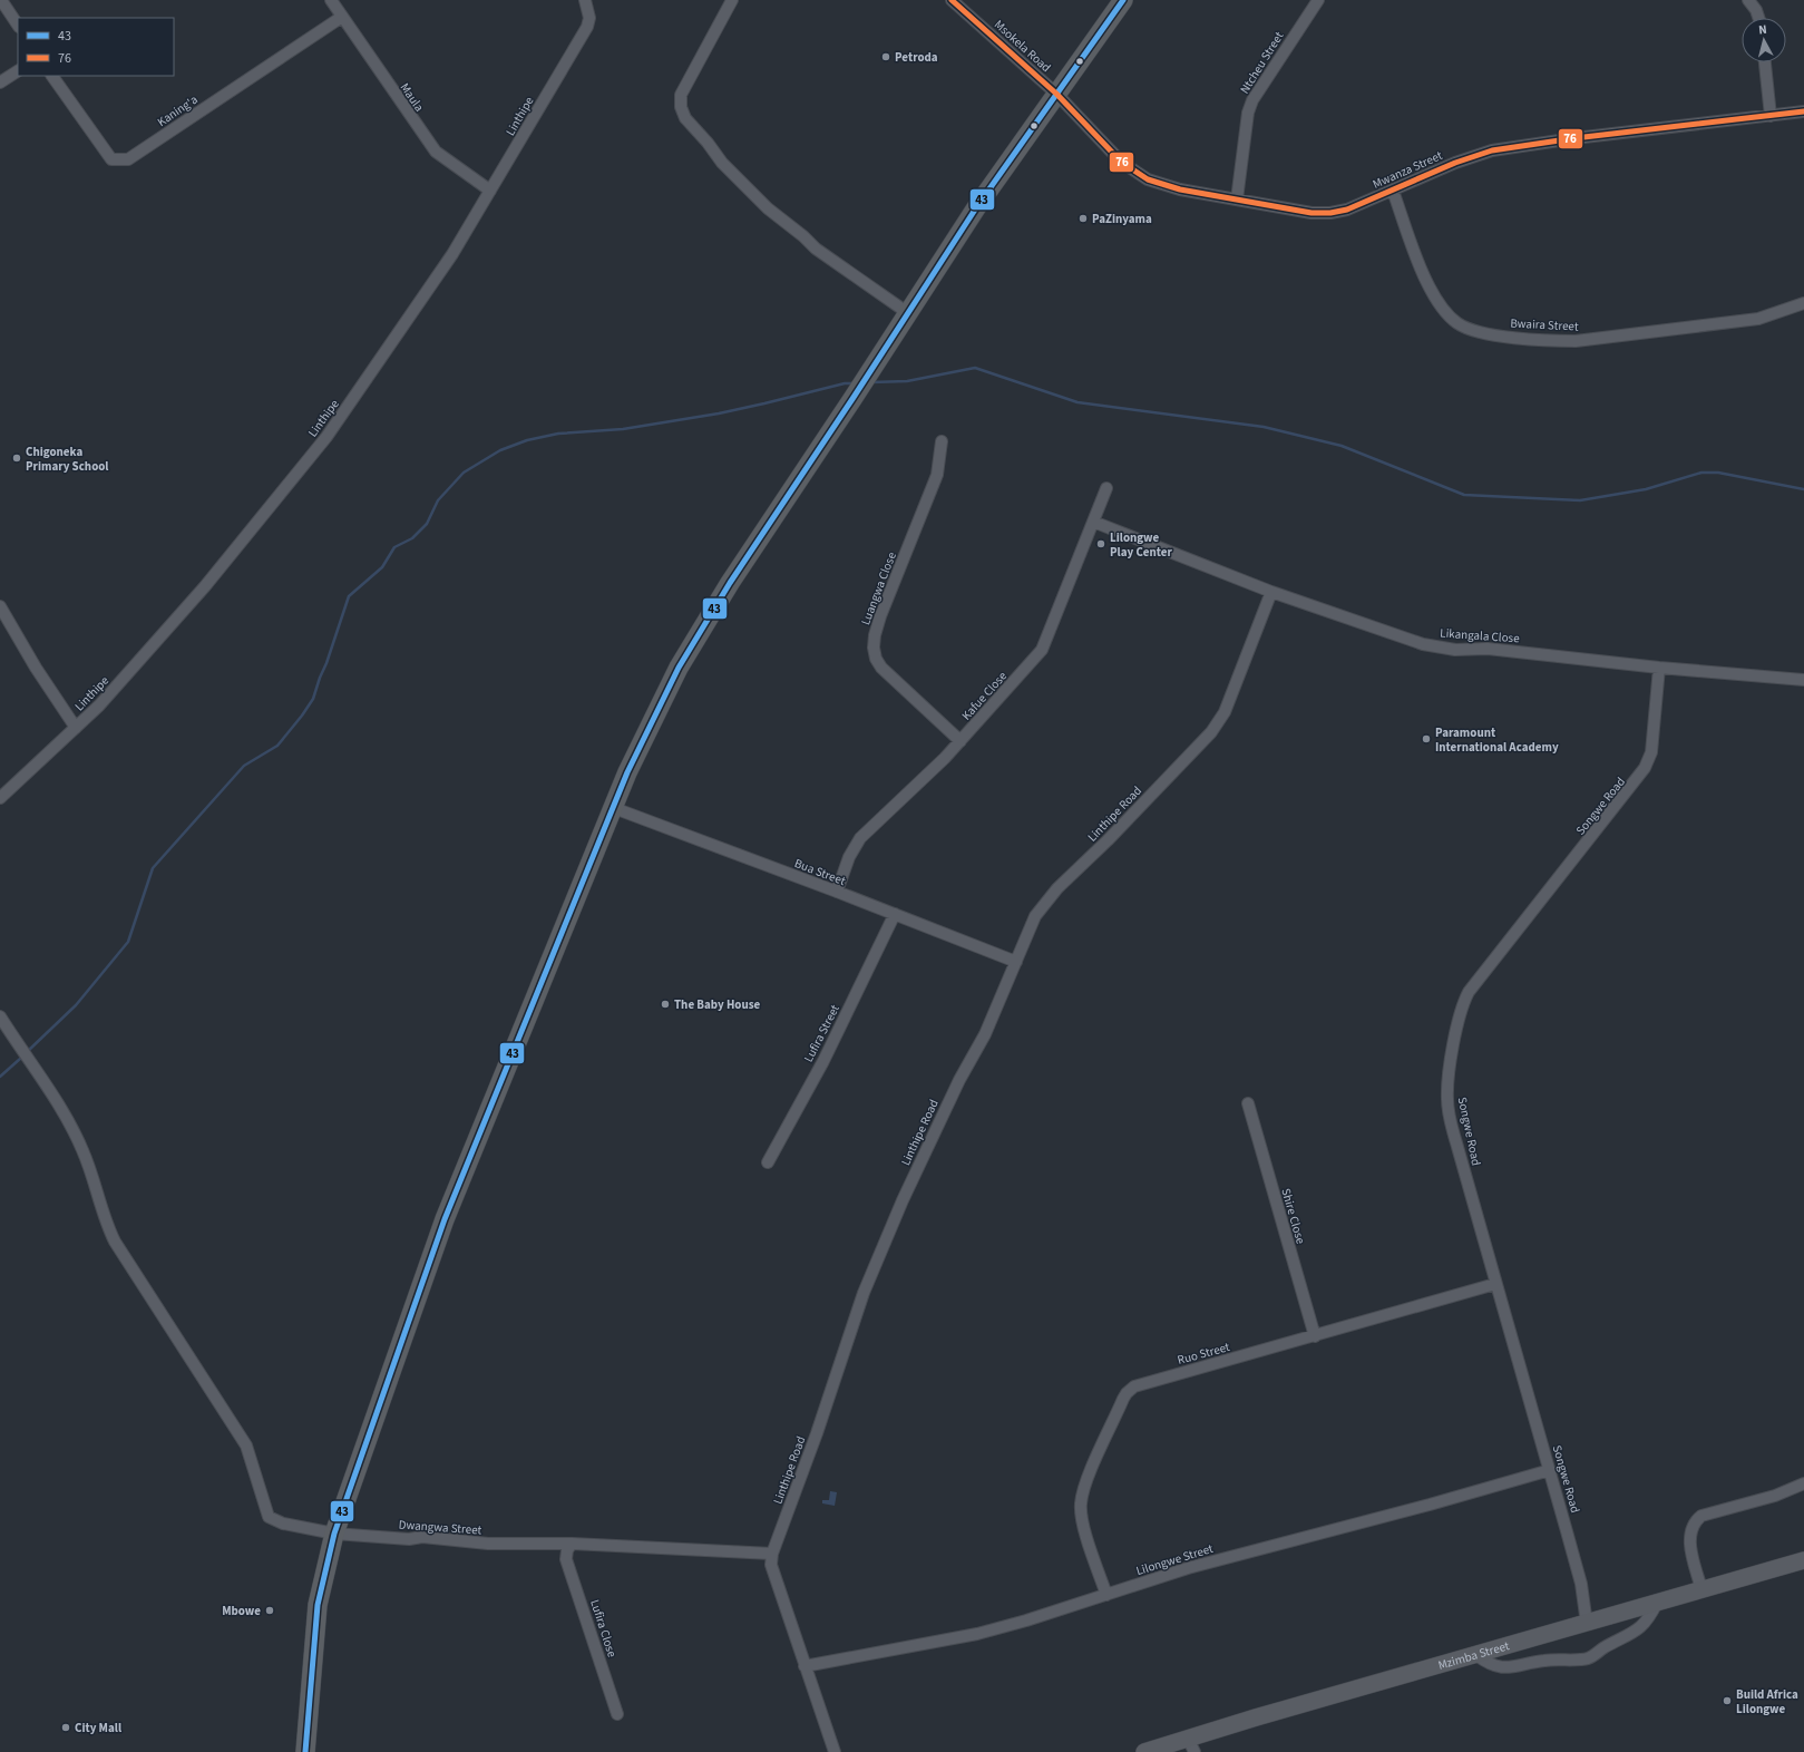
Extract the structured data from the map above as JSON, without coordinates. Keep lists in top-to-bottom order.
{
  "streets": {
    "main road": ["Mzimba Street"],
    "street": [
      "Msokela Road",
      "Ntcheu Street",
      "Maula",
      "Kaning'a",
      "Linthipe",
      "Mwanza Street",
      "Bwaira Street",
      "Luangwa Close",
      "Likangala Close",
      "Kafue Close",
      "Songwe Road",
      "Linthipe Road",
      "Bua Street",
      "Lufira Street",
      "Shire Close",
      "Ruo Street",
      "Dwangwa Street",
      "Lilongwe Street",
      "Lufira Close"
    ]
  },
  "crossings": [
    ["Msokela Road", "Mwanza Street"],
    ["Ntcheu Street", "Mwanza Street"],
    ["Maula", "Kaning'a"],
    ["Maula", "Linthipe"],
    ["Mwanza Street", "Bwaira Street"],
    ["Luangwa Close", "Kafue Close"],
    ["Likangala Close", "Kafue Close"],
    ["Likangala Close", "Songwe Road"],
    ["Likangala Close", "Linthipe Road"],
    ["Kafue Close", "Bua Street"],
    ["Songwe Road", "Ruo Street"],
    ["Songwe Road", "Lilongwe Street"],
    ["Songwe Road", "Mzimba Street"],
    ["Linthipe Road", "Bua Street"],
    ["Linthipe Road", "Dwangwa Street"],
    ["Linthipe Road", "Lilongwe Street"],
    ["Bua Street", "Lufira Street"],
    ["Shire Close", "Ruo Street"],
    ["Ruo Street", "Lilongwe Street"],
    ["Dwangwa Street", "Lufira Close"]
  ],
  "places": [
    "Petroda",
    "PaZinyama",
    "Chigoneka Primary School",
    "Lilongwe Play Center",
    "Paramount International Academy",
    "The Baby House",
    "Mbowe",
    "Build Africa Lilongwe",
    "City Mall"
  ],
  "lines": ["transit line 43", "transit line 76"],
  "legend": ["43", "76"],
  "north": "top"
}
